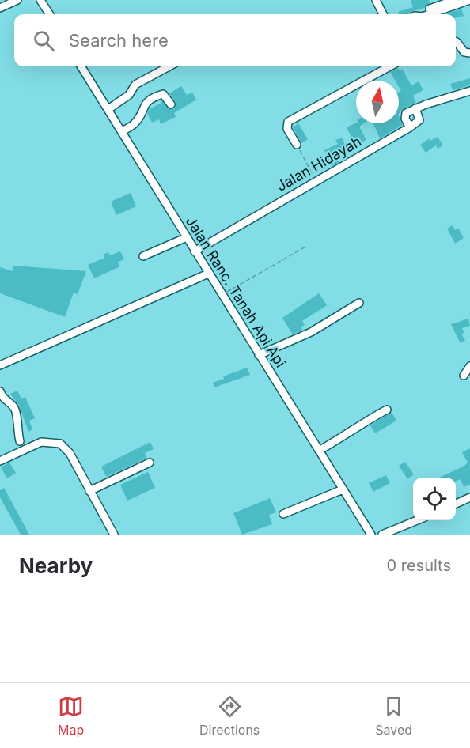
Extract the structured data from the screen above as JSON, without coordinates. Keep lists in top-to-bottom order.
{
  "streets": {
    "street": ["Jalan Hidayah", "Jalan Ranc. Tanah Api Api"]
  },
  "crossings": [
    ["Jalan Hidayah", "Jalan Ranc. Tanah Api Api"]
  ],
  "north": "top",
  "page": {
    "search": "Search here",
    "heading": ["Nearby", "0 results"],
    "nav": ["Map", "Directions", "Saved"]
  }
}
